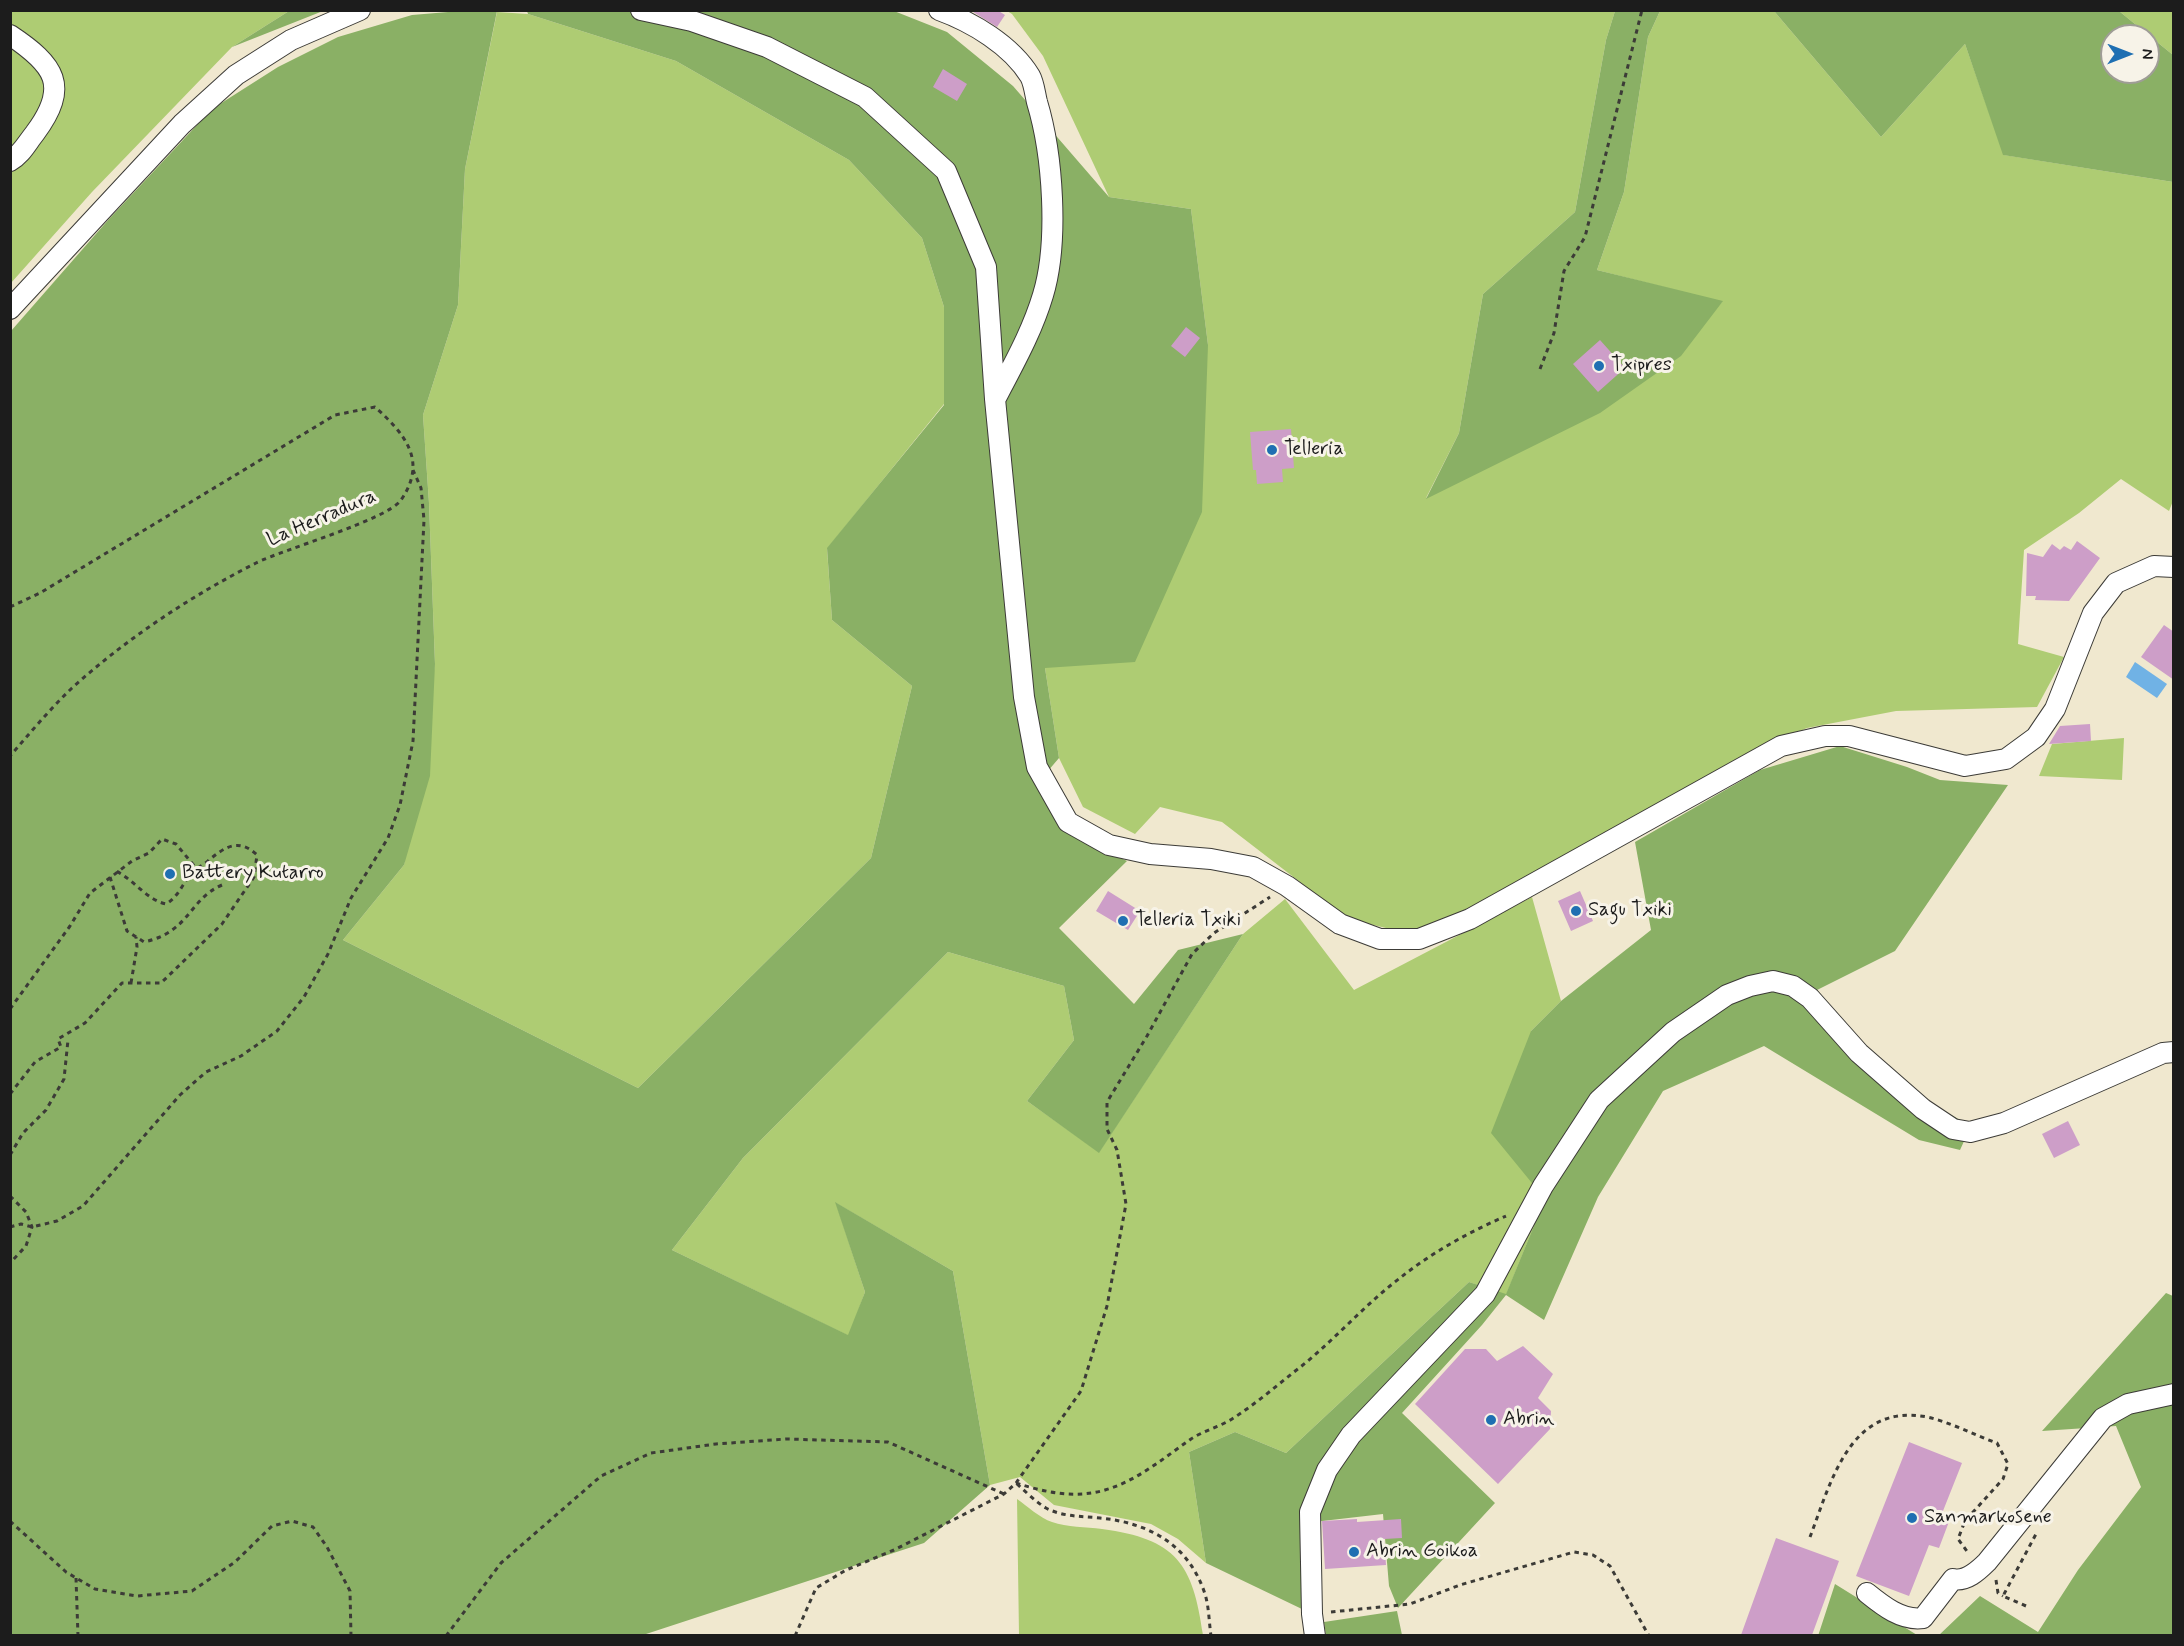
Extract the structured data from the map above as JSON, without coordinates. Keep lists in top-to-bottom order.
{
  "streets": {
    "path": ["La Herradura"]
  },
  "places": [
    "Txipres",
    "Telleria",
    "Battery Kutarro",
    "Sagu Txiki",
    "Telleria Txiki",
    "Abrin",
    "Sanmarkosene",
    "Abrin Goikoa"
  ],
  "north": "right"
}
